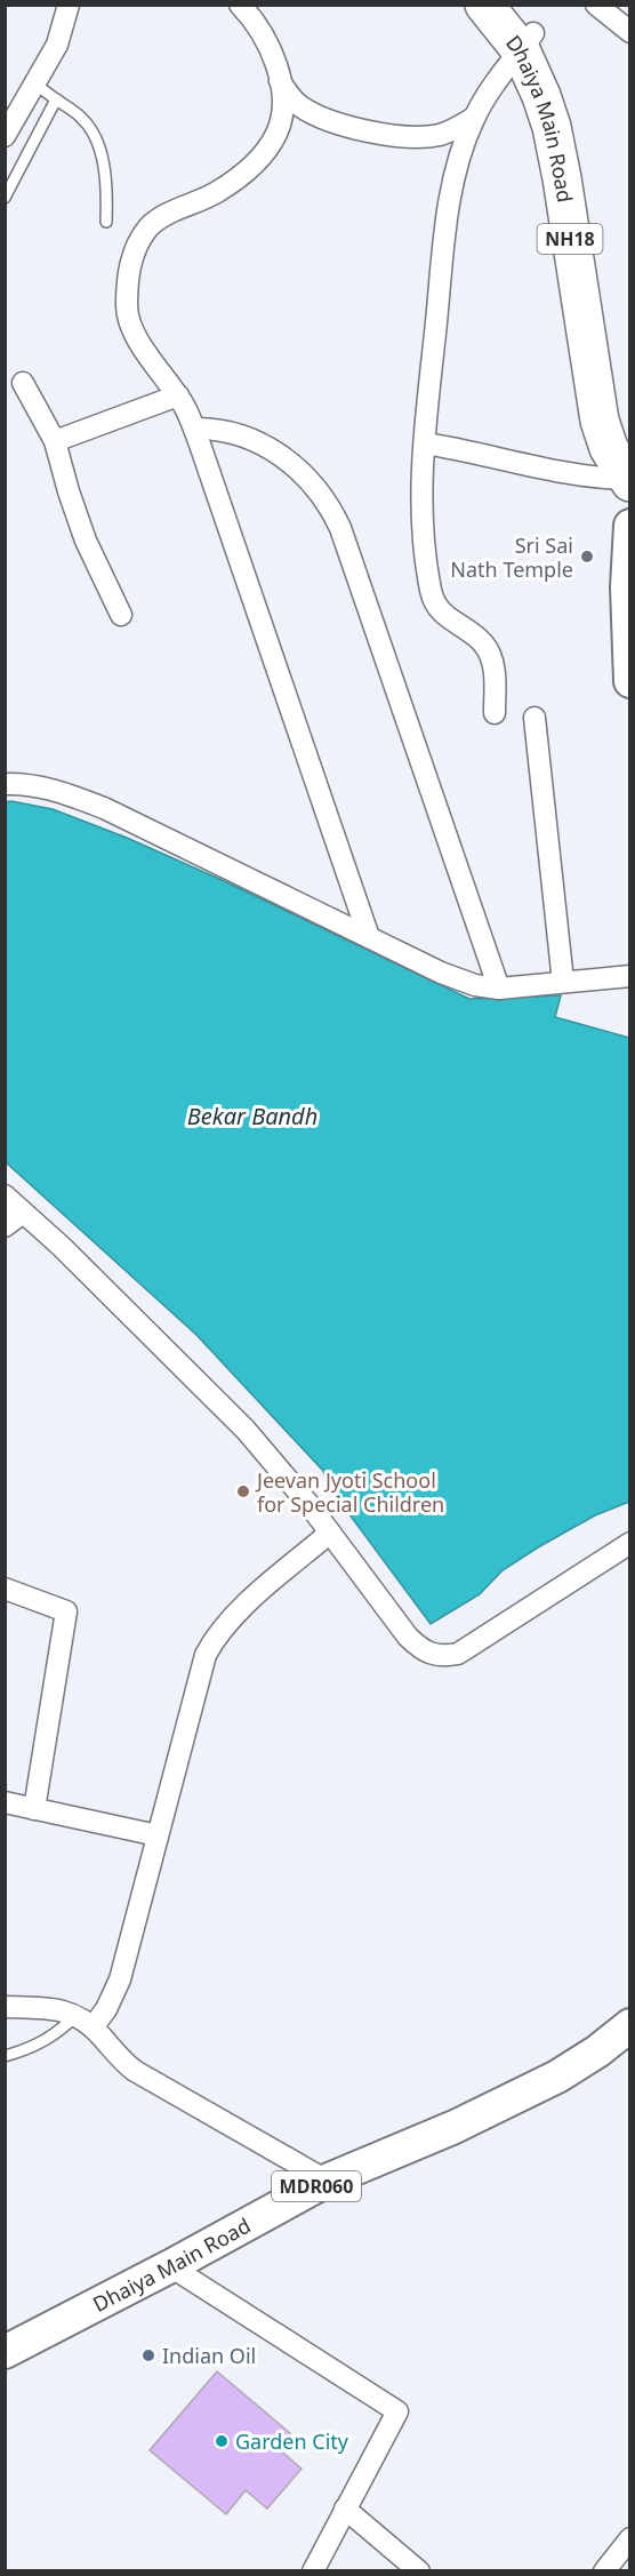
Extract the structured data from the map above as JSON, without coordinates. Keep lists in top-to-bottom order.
{
  "streets": {
    "highway": ["Dhaiya Main Road", "NH18"],
    "main road": ["MDR060"]
  },
  "water": ["Bekar Bandh"],
  "places": [
    "Sri Sai Nath Temple",
    "Jeevan Jyoti School for Special Children",
    "Indian Oil",
    "Garden City"
  ]
}
